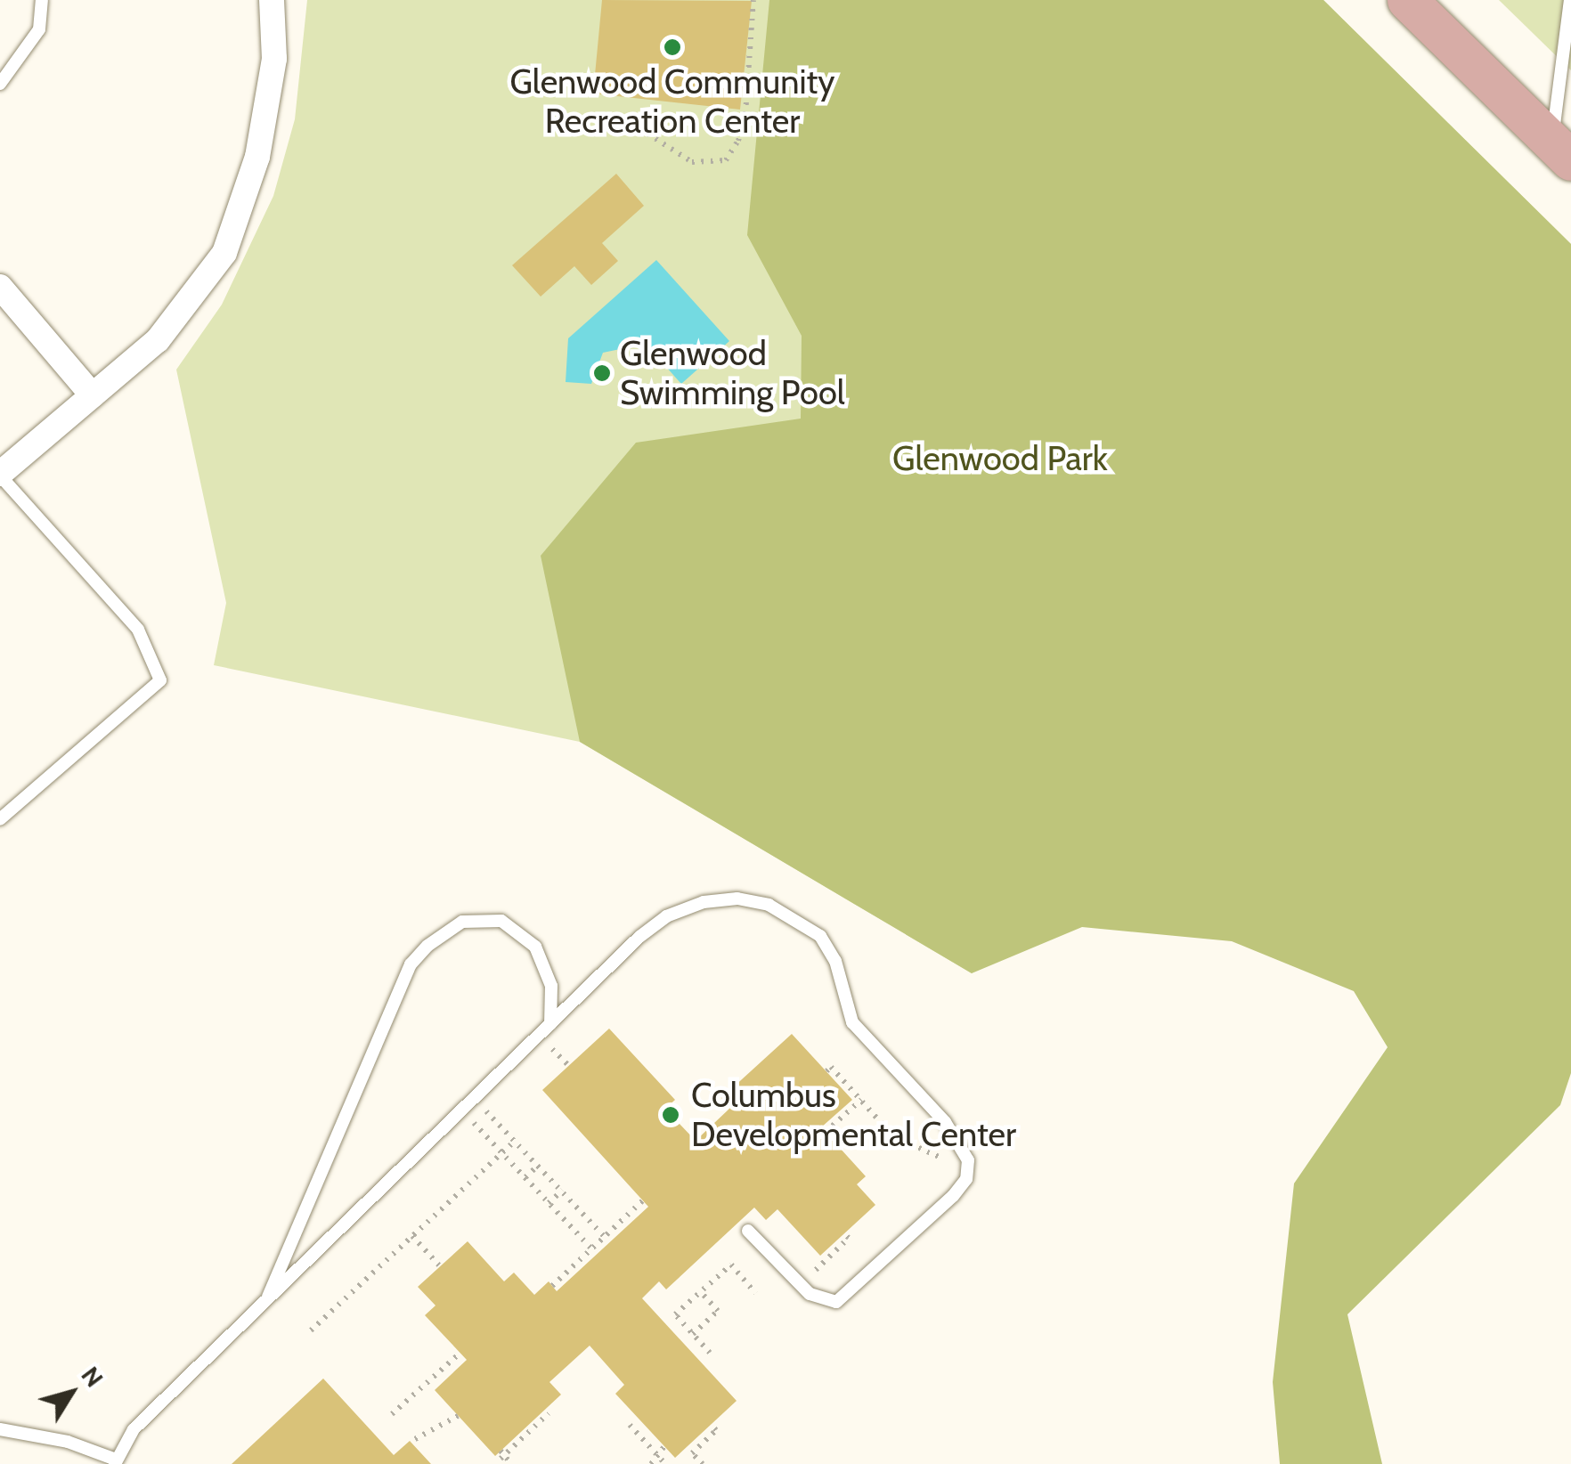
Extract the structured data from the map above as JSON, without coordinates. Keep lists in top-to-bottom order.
{
  "parks": ["Glenwood Park"],
  "places": ["Glenwood Community Recreation Center", "Glenwood Swimming Pool", "Columbus Developmental Center"],
  "north": "top right"
}
